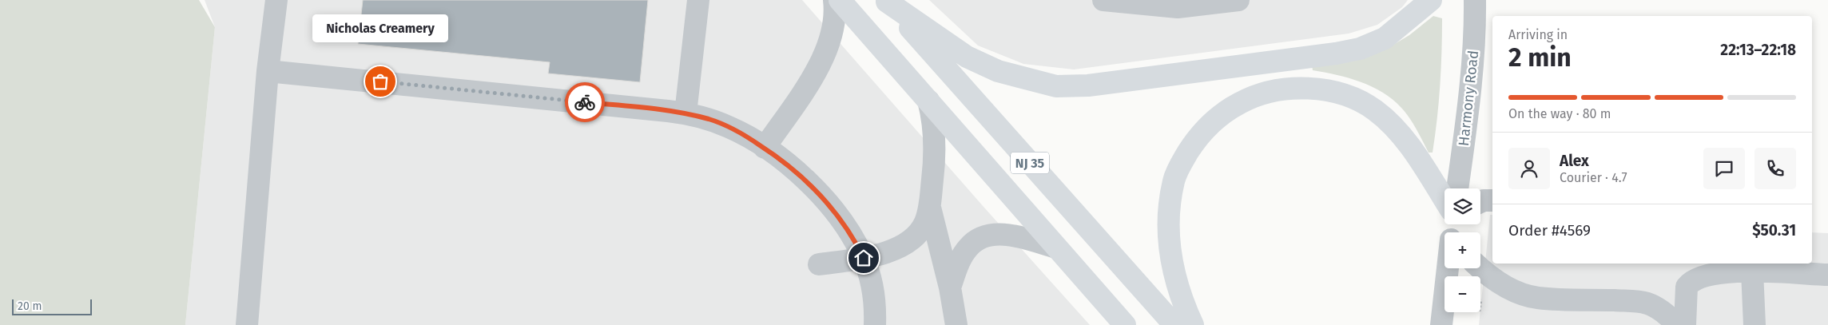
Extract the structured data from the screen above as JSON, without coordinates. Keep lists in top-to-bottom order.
{
  "streets": {
    "highway": ["NJ 35"],
    "street": ["Harmony Road"]
  },
  "places": ["Nicholas Creamery"],
  "scale_bar": "20 m",
  "page": {
    "bubble": "Nicholas Creamery",
    "heading": ["2 min", "Arriving in", "22:13–22:18"],
    "panel": [
      "Alex",
      "Courier · 4.7",
      "Order #4569",
      "$50.31"
    ],
    "bar": "On the way · 80 m",
    "map_buttons": ["+", "−"],
    "scale": "20 m"
  }
}
